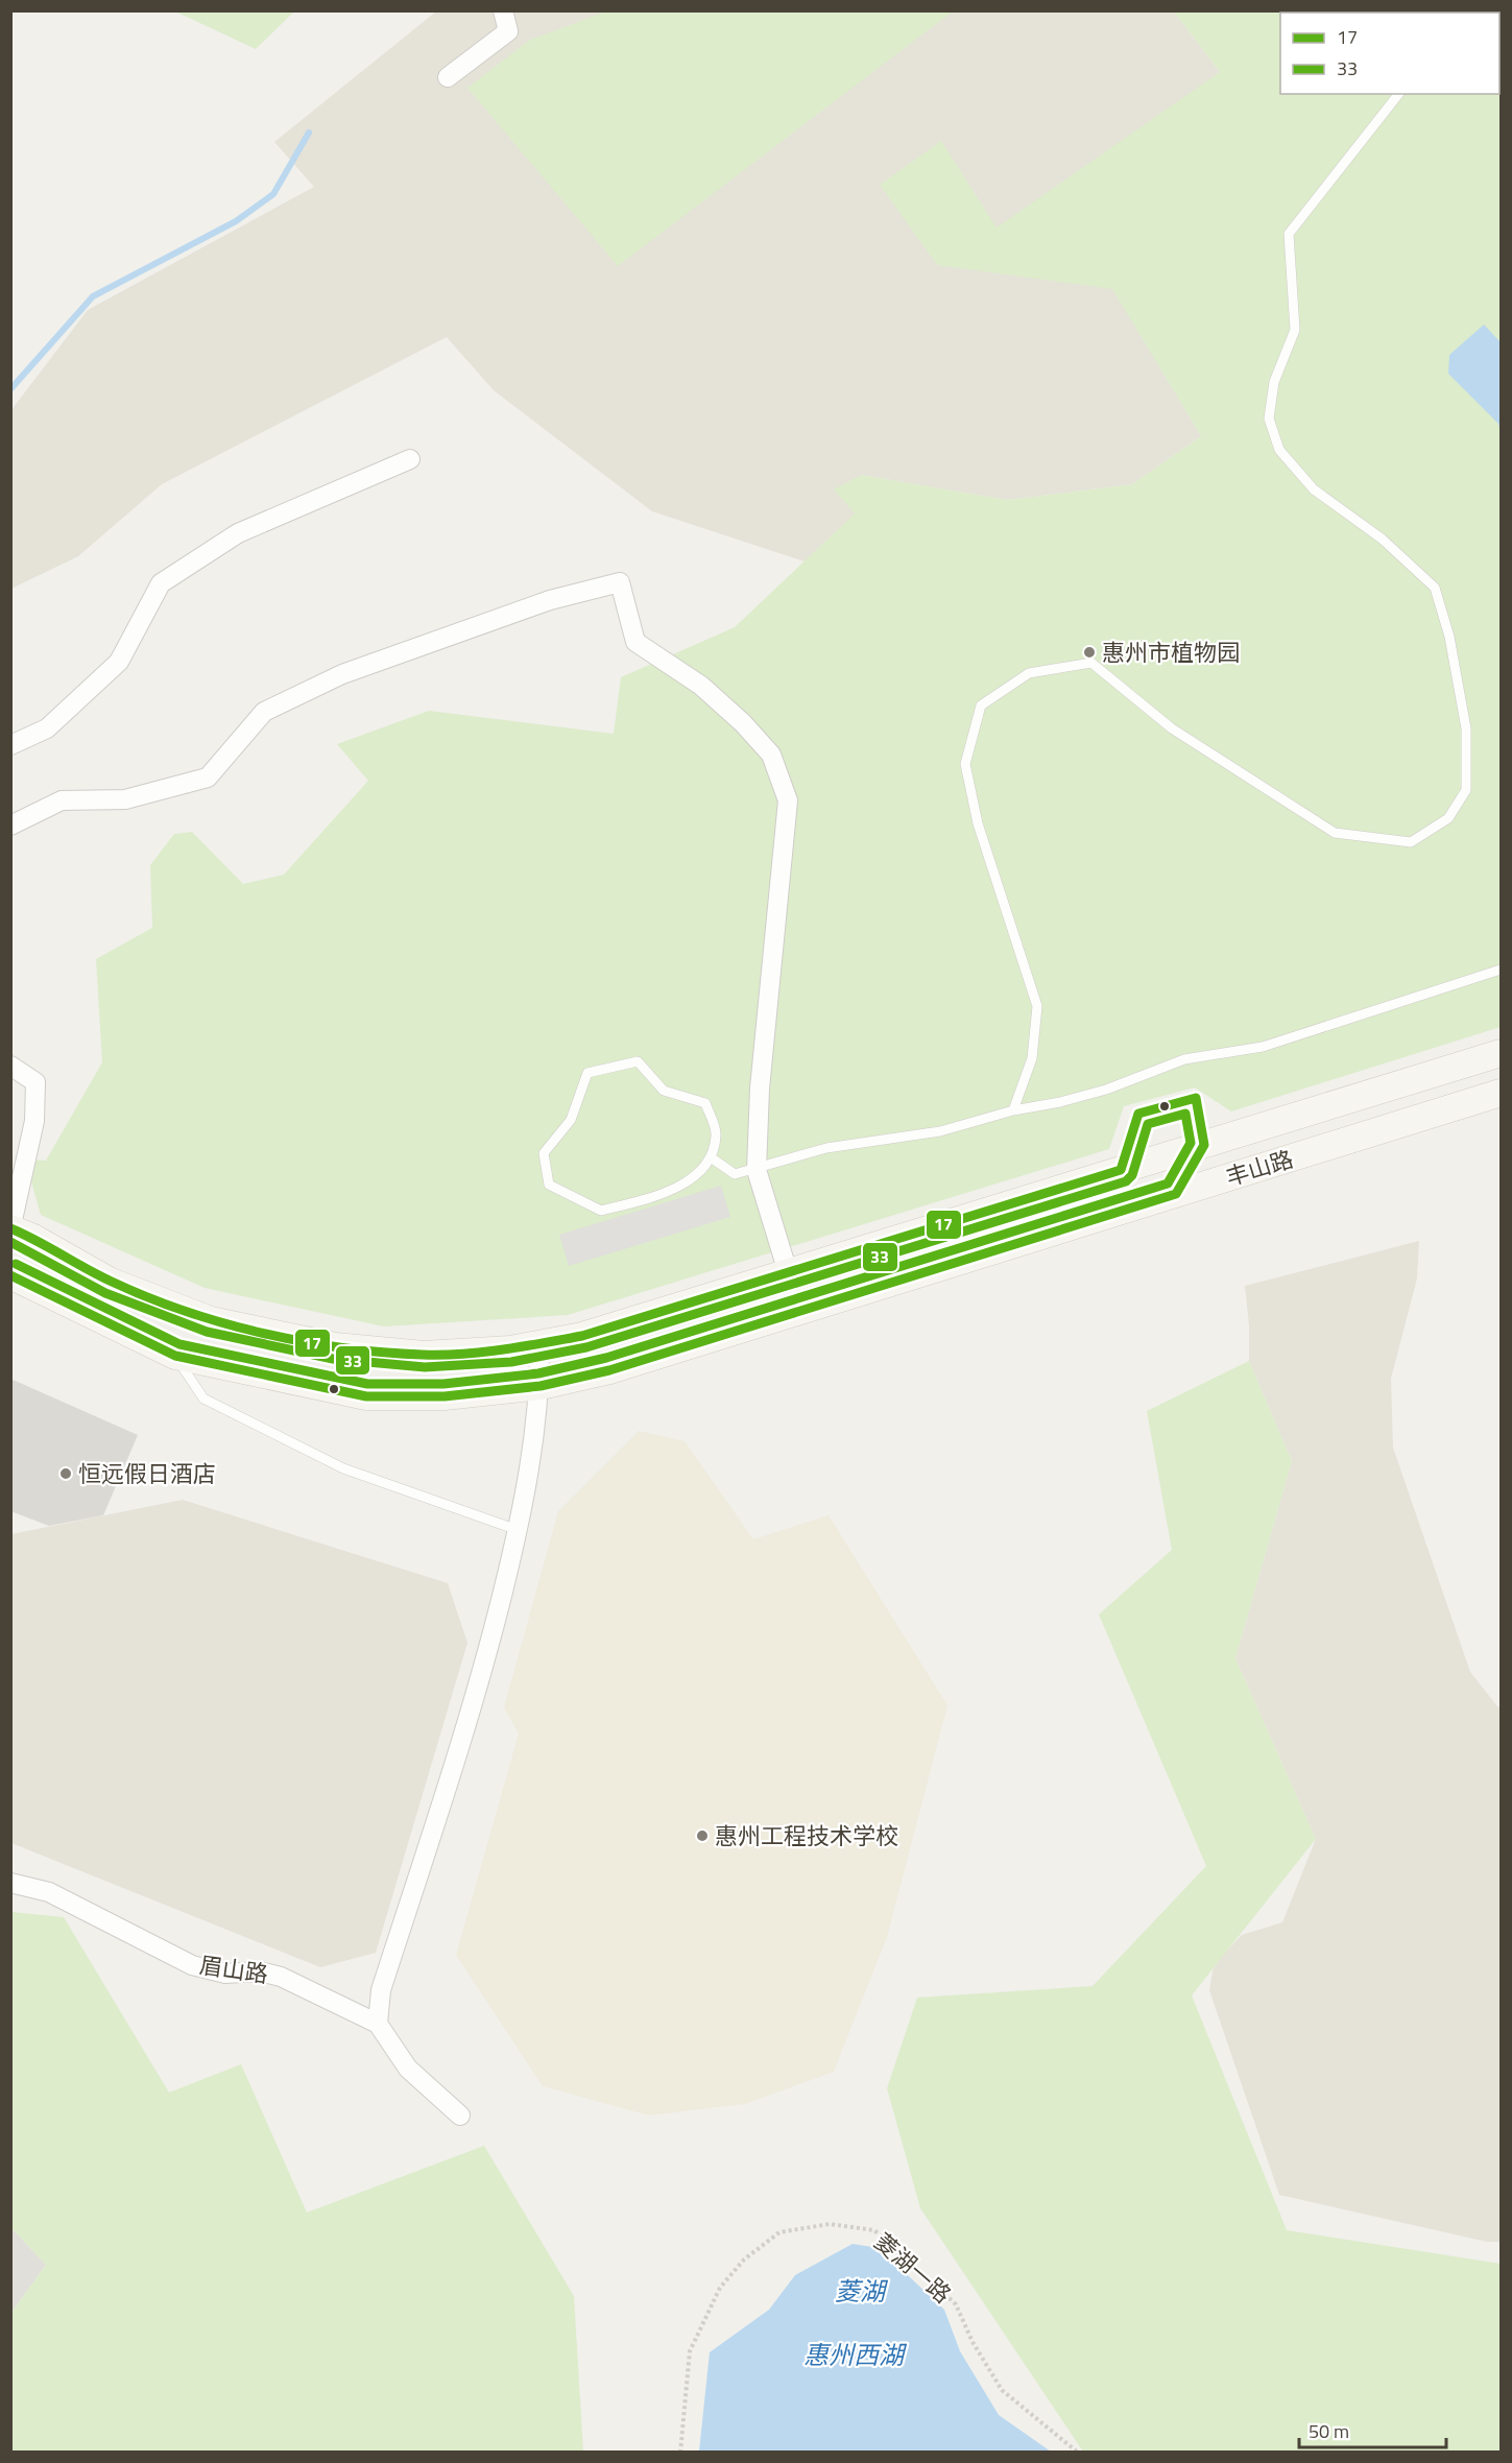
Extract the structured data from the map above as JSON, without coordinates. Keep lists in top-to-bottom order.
{
  "streets": {
    "main road": ["丰山路"],
    "street": ["眉山路"],
    "path": ["菱湖一路"]
  },
  "water": ["菱湖", "惠州西湖"],
  "places": ["惠州市植物园", "恒远假日酒店", "惠州工程技术学校"],
  "lines": ["transit line 17", "transit line 33"],
  "legend": ["17", "33"],
  "scale_bar": "50 m"
}
